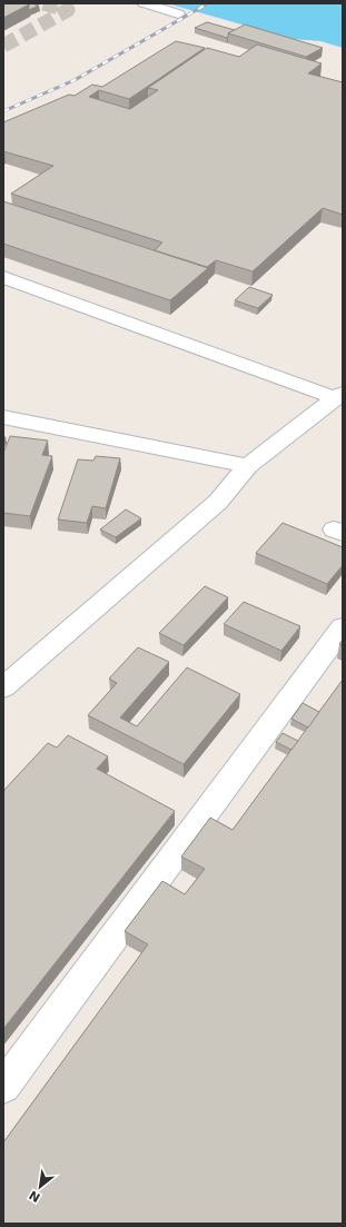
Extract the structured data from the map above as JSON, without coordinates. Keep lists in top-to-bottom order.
{
  "north": "bottom left"
}
